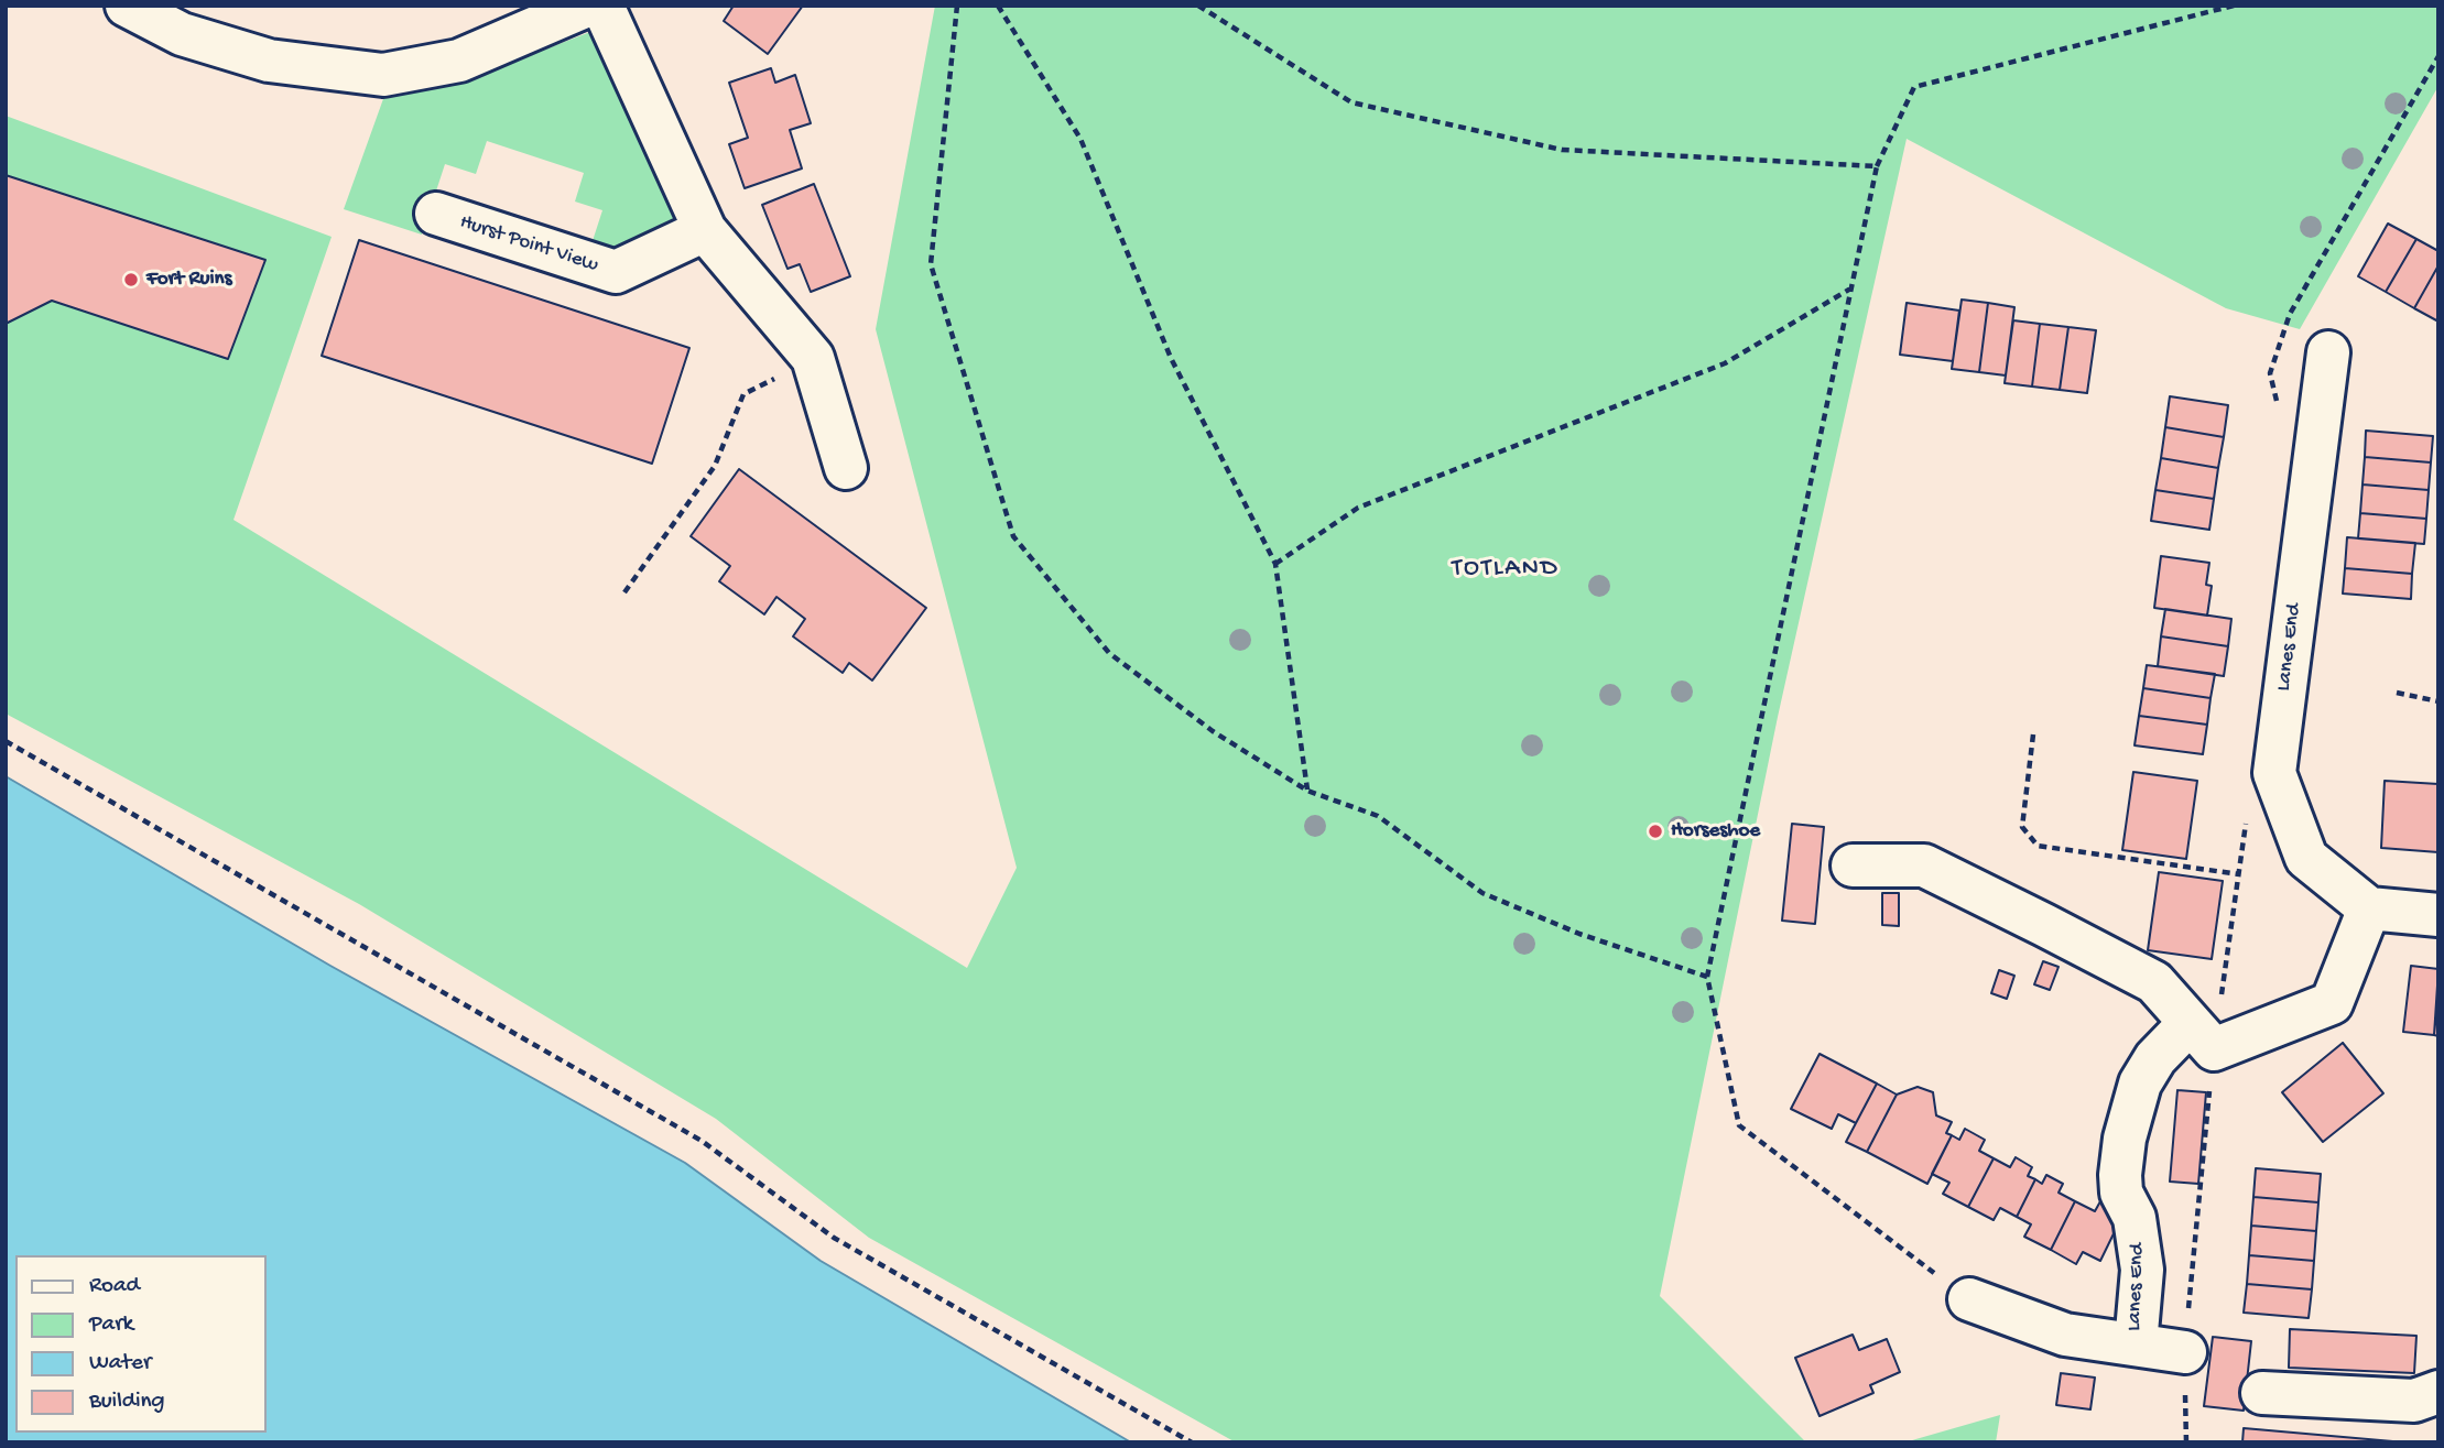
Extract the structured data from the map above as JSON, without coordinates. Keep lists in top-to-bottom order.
{
  "streets": {
    "street": ["Hurst Point View", "Lanes End"]
  },
  "districts": ["TOTLAND"],
  "places": ["Fort Ruins", "Horseshoe"],
  "legend": [
    "Road",
    "Park",
    "Water",
    "Building"
  ]
}
